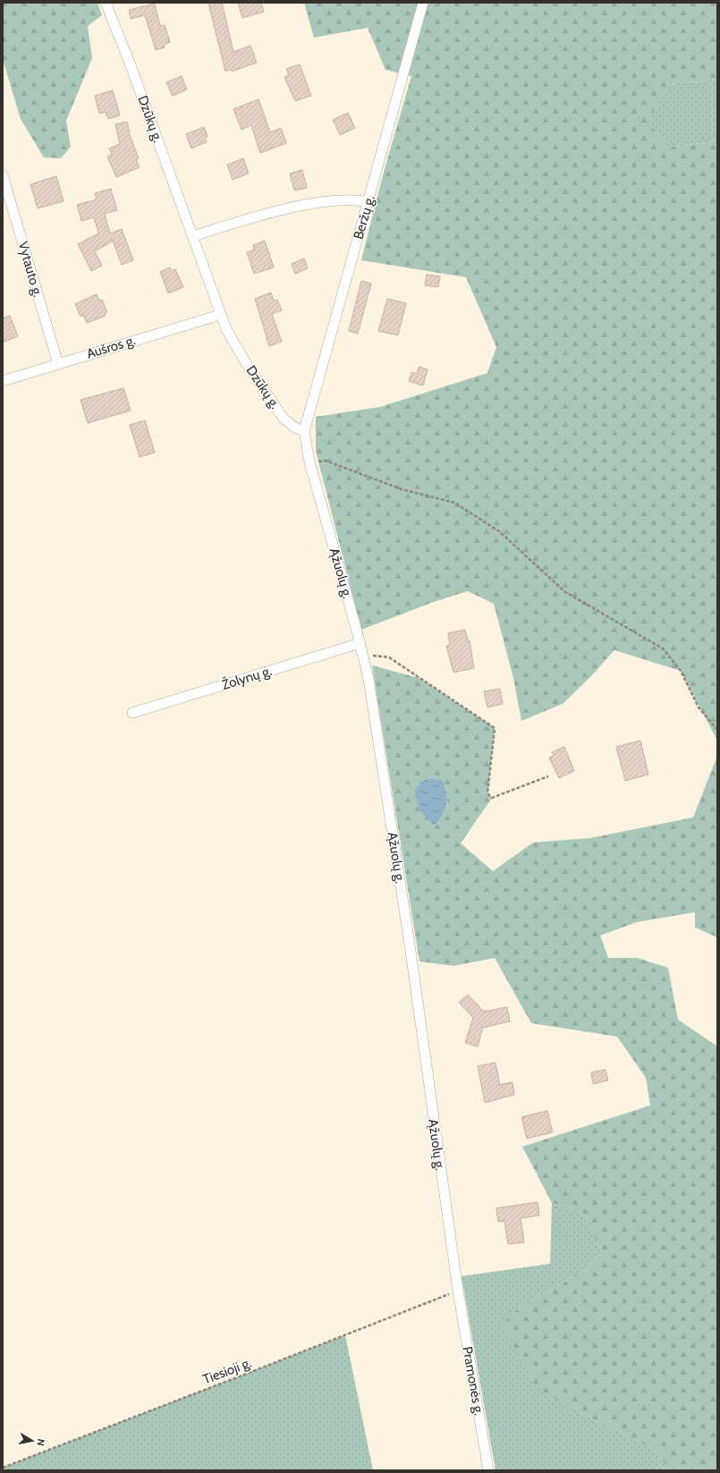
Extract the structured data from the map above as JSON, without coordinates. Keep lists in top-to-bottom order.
{
  "streets": {
    "street": [
      "Dzūkų g.",
      "Beržų g.",
      "Vytauto g.",
      "Aušros g.",
      "Ąžuolų g.",
      "Žolynų g.",
      "Pramonės g."
    ],
    "path": ["Tiesioji g."]
  },
  "crossings": [
    ["Dzūkų g.", "Beržų g."],
    ["Dzūkų g.", "Aušros g."],
    ["Dzūkų g.", "Ąžuolų g."],
    ["Beržų g.", "Ąžuolų g."],
    ["Vytauto g.", "Aušros g."],
    ["Ąžuolų g.", "Žolynų g."],
    ["Ąžuolų g.", "Tiesioji g."],
    ["Ąžuolų g.", "Pramonės g."],
    ["Tiesioji g.", "Pramonės g."]
  ],
  "north": "right"
}
